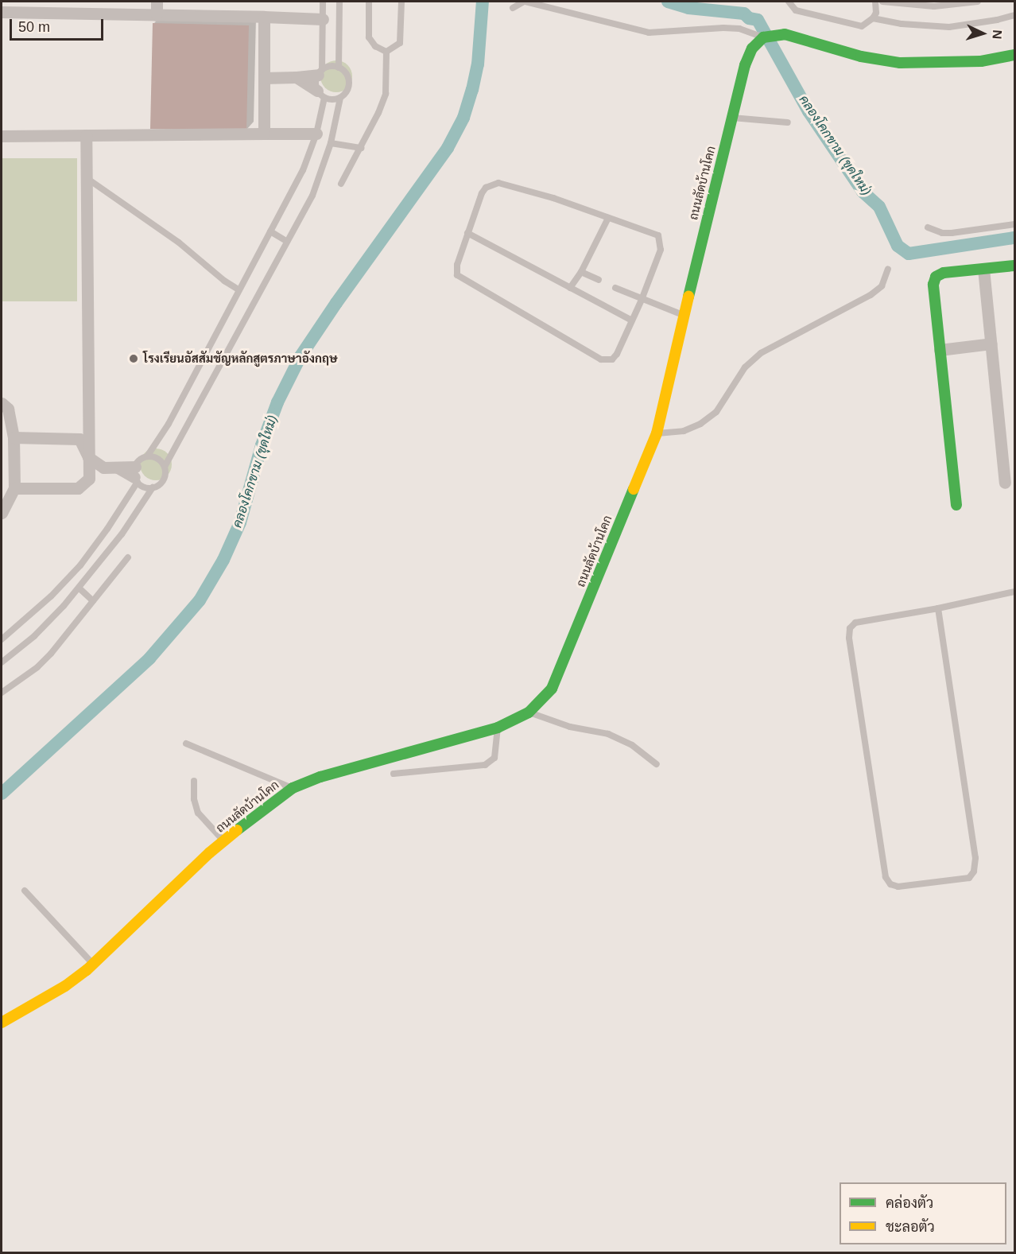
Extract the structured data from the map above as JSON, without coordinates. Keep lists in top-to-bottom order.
{
  "streets": {
    "street": ["ถนนลัดบ้านโคก"]
  },
  "water": ["คลองโคกขาม (ขุดใหม่)"],
  "places": ["โรงเรียนอัสสัมชัญหลักสูตรภาษาอังกฤษ"],
  "legend": ["คล่องตัว", "ชะลอตัว"],
  "scale_bar": "50 m",
  "north": "right"
}
